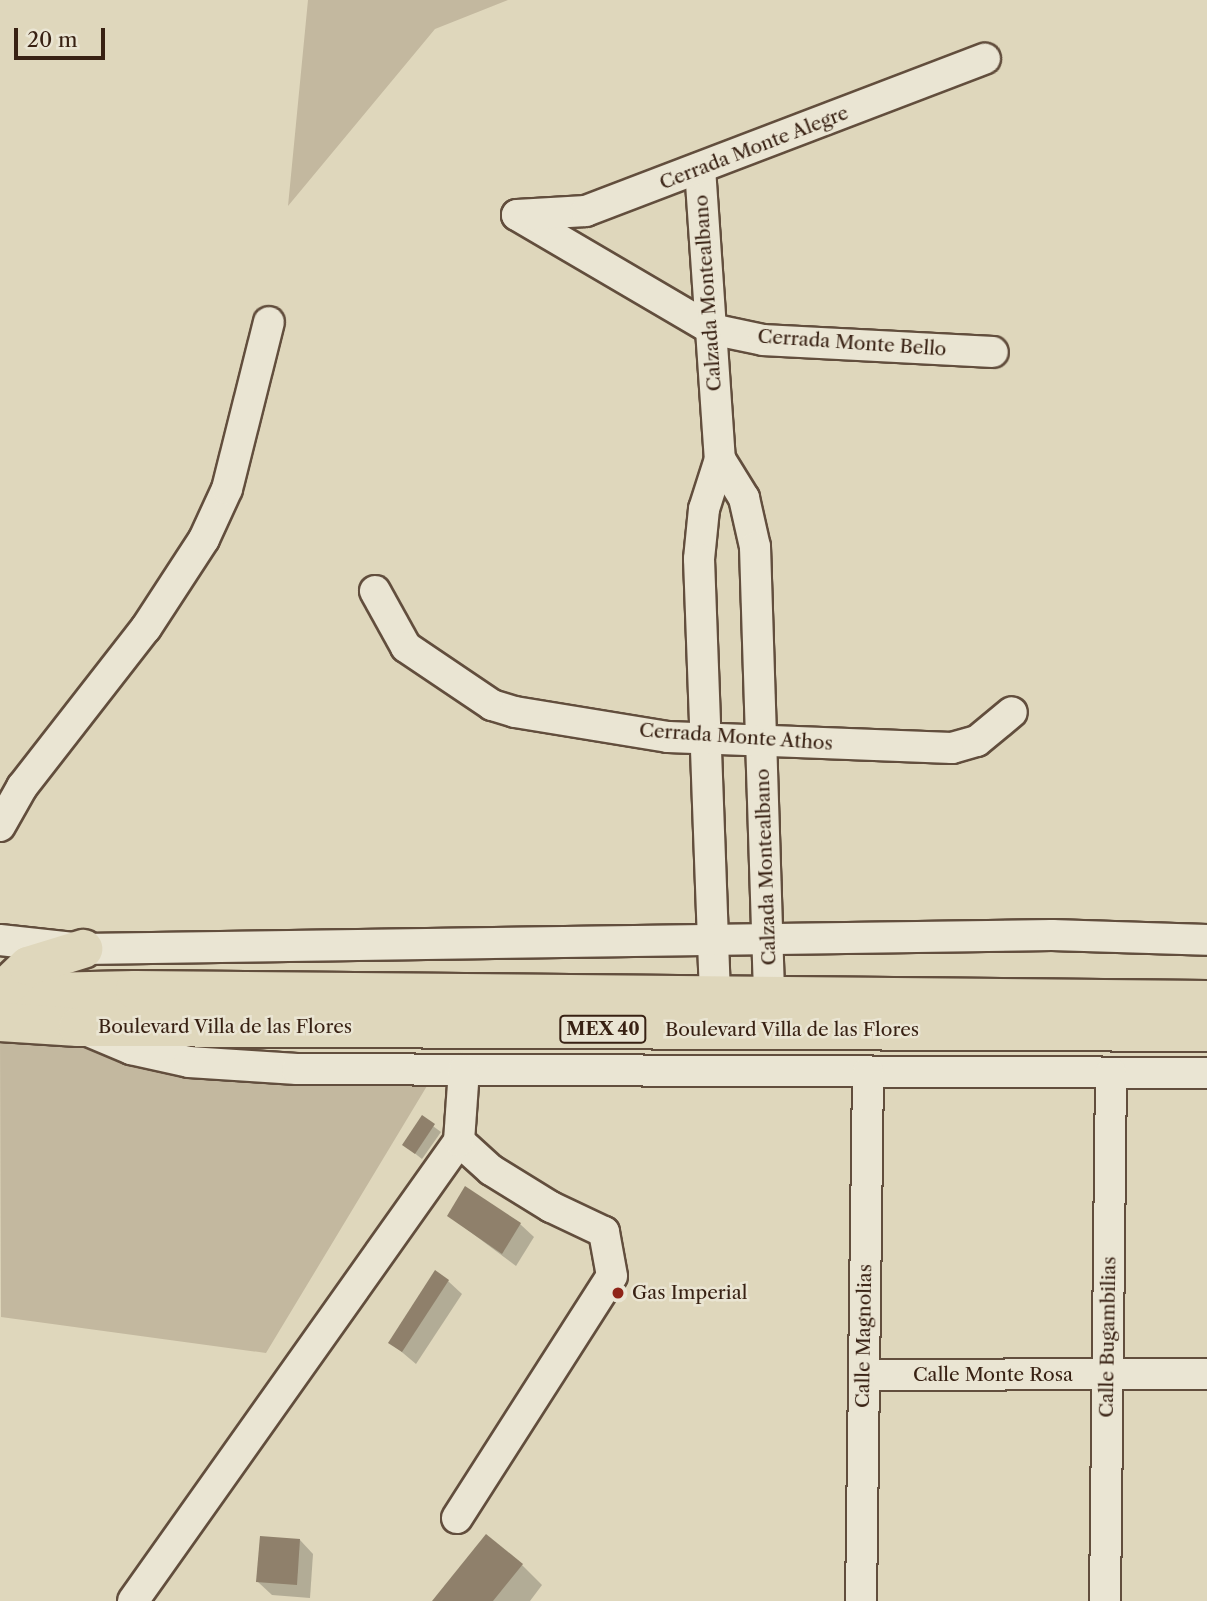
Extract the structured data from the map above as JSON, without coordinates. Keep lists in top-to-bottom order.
{
  "streets": {
    "highway": ["Boulevard Villa de las Flores", "MEX 40"],
    "street": [
      "Cerrada Monte Alegre",
      "Calzada Montealbano",
      "Cerrada Monte Bello",
      "Cerrada Monte Athos",
      "Calle Magnolias",
      "Calle Bugambilias",
      "Calle Monte Rosa"
    ]
  },
  "crossings": [
    ["Cerrada Monte Alegre", "Calzada Montealbano"],
    ["Cerrada Monte Alegre", "Cerrada Monte Bello"],
    ["Calzada Montealbano", "Cerrada Monte Bello"],
    ["Calzada Montealbano", "Cerrada Monte Athos"],
    ["Calzada Montealbano", "Boulevard Villa de las Flores"],
    ["Calle Magnolias", "Calle Monte Rosa"],
    ["Calle Bugambilias", "Calle Monte Rosa"]
  ],
  "places": ["Gas Imperial"],
  "scale_bar": "20 m"
}
